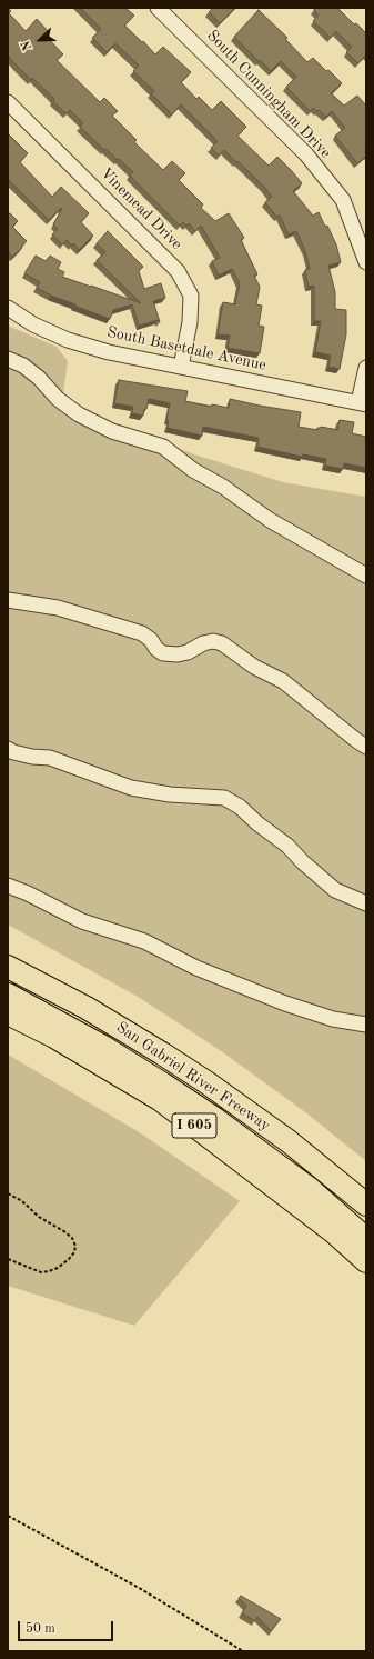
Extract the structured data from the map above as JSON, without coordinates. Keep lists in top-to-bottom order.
{
  "streets": {
    "highway": ["San Gabriel River Freeway", "I 605"],
    "street": ["South Cunningham Drive", "Vinemead Drive", "South Basetdale Avenue"]
  },
  "crossings": [
    ["Vinemead Drive", "South Basetdale Avenue"]
  ],
  "scale_bar": "50 m",
  "north": "bottom left"
}
